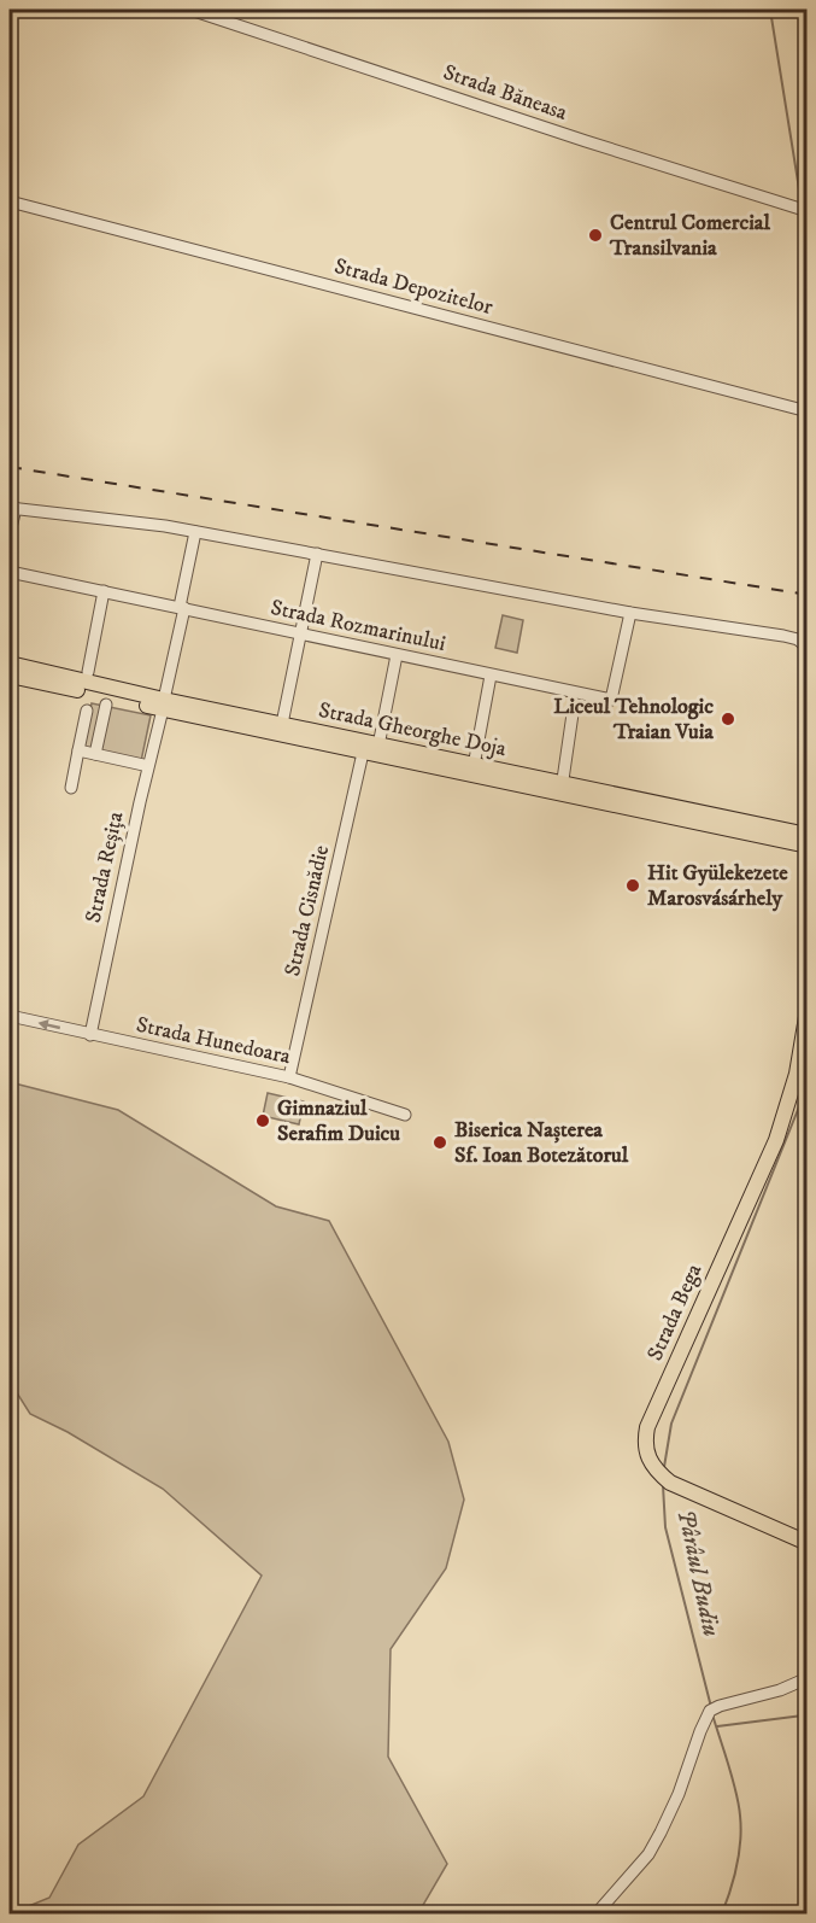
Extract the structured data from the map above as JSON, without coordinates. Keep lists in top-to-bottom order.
{
  "streets": {
    "main road": ["Strada Gheorghe Doja", "Strada Bega"],
    "street": [
      "Strada Băneasa",
      "Strada Depozitelor",
      "Strada Rozmarinului",
      "Strada Reșița",
      "Strada Cisnădie",
      "Strada Hunedoara"
    ]
  },
  "crossings": [
    ["Strada Rozmarinului", "Strada Reșița"],
    ["Strada Gheorghe Doja", "Strada Reșița"],
    ["Strada Gheorghe Doja", "Strada Cisnădie"],
    ["Strada Reșița", "Strada Hunedoara"],
    ["Strada Cisnădie", "Strada Hunedoara"]
  ],
  "water": ["Pârâul Budiu"],
  "places": [
    "Centrul Comercial Transilvania",
    "Liceul Tehnologic Traian Vuia",
    "Hit Gyülekezete Marosvásárhely",
    "Gimnaziul Serafim Duicu",
    "Biserica Nașterea Sf. Ioan Botezătorul"
  ]
}
